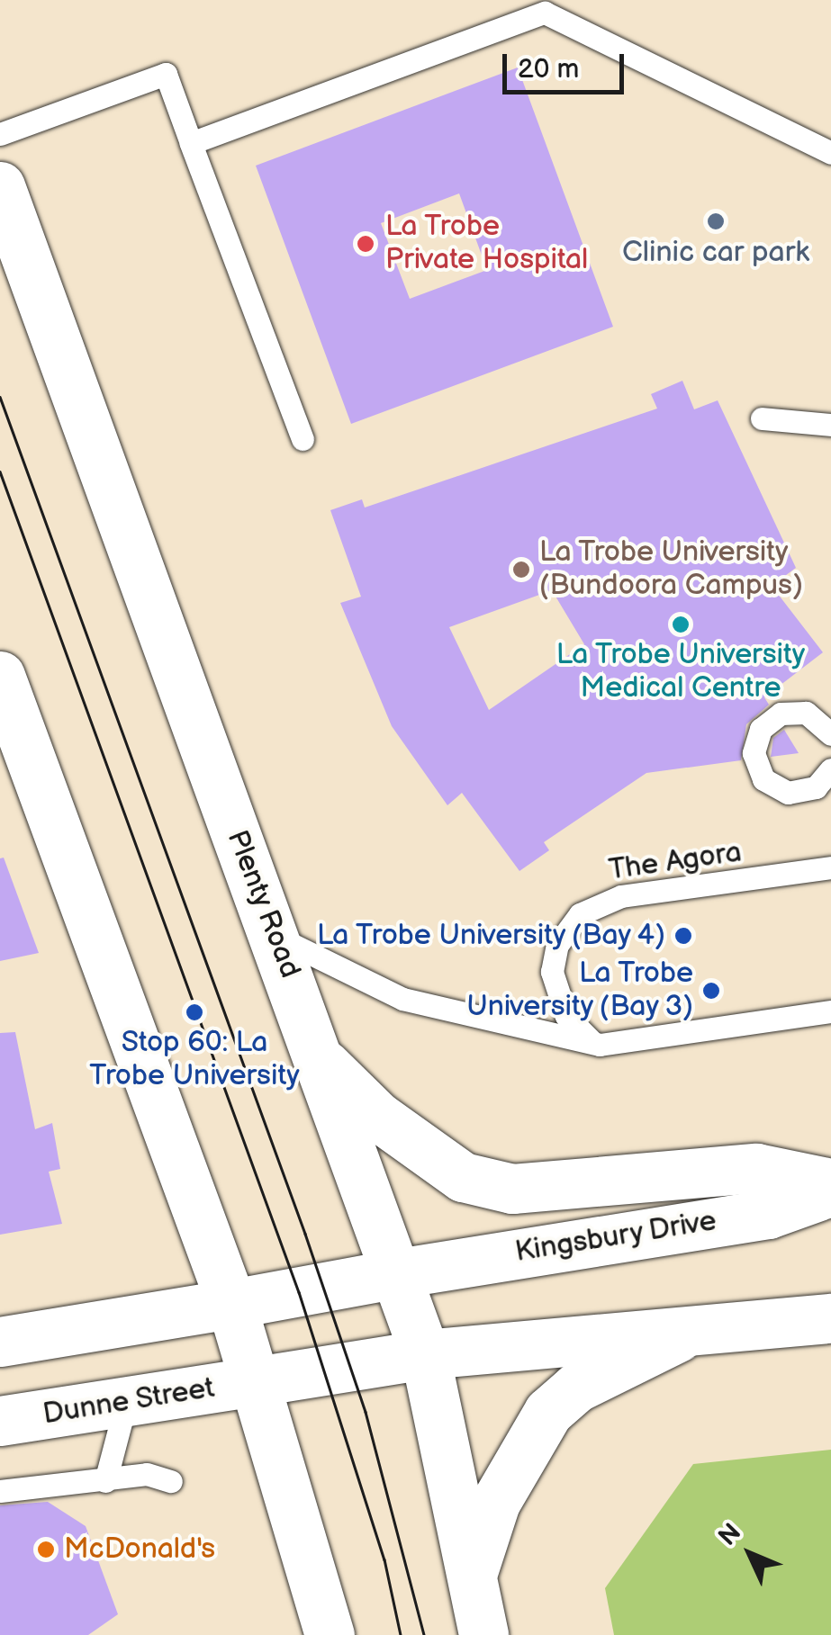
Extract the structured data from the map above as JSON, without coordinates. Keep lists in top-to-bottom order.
{
  "streets": {
    "main road": ["Plenty Road", "Kingsbury Drive", "Dunne Street"],
    "lane": ["The Agora"]
  },
  "crossings": [
    ["Plenty Road", "Kingsbury Drive"],
    ["Plenty Road", "Dunne Street"]
  ],
  "places": [
    "Clinic car park",
    "La Trobe Private Hospital",
    "La Trobe University (Bundoora Campus)",
    "La Trobe University Medical Centre",
    "La Trobe University (Bay 4)",
    "La Trobe University (Bay 3)",
    "Stop 60: La Trobe University",
    "McDonald's"
  ],
  "scale_bar": "20 m",
  "north": "top left"
}
